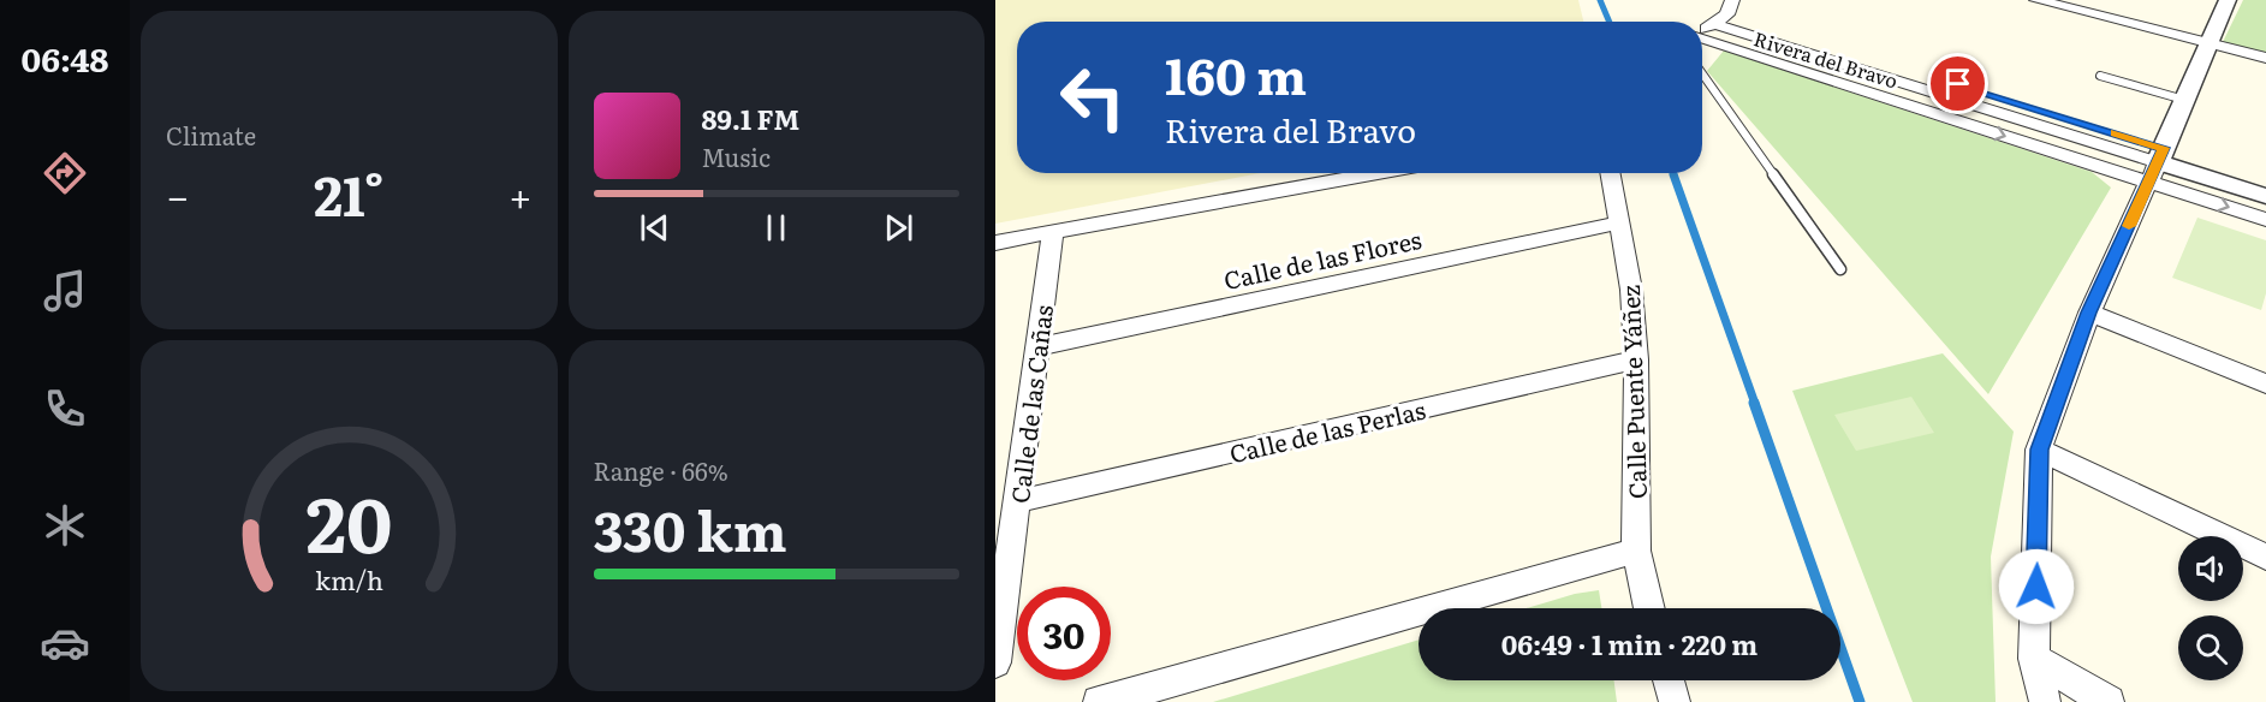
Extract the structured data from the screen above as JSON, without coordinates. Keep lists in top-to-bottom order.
{
  "streets": {
    "street": [
      "Rivera del Bravo",
      "Calle de las Flores",
      "Calle Puente Yáñez",
      "Calle de las Cañas",
      "Calle de las Perlas"
    ]
  },
  "crossings": [
    ["Calle de las Flores", "Calle Puente Yáñez"],
    ["Calle de las Flores", "Calle de las Cañas"],
    ["Calle Puente Yáñez", "Calle de las Perlas"],
    ["Calle de las Cañas", "Calle de las Perlas"]
  ],
  "page": {
    "tabs": "06:48",
    "tile": [
      "Climate",
      ["Range · 66%", "330 km"]
    ],
    "turn": ["160 m", "Rivera del Bravo"],
    "song": ["89.1 FM", "Music"],
    "heat": ["−", "21°", "+"],
    "limit": "30",
    "trip": "06:49 · 1 min · 220 m",
    "gauge": ["20", "km/h"]
  }
}
